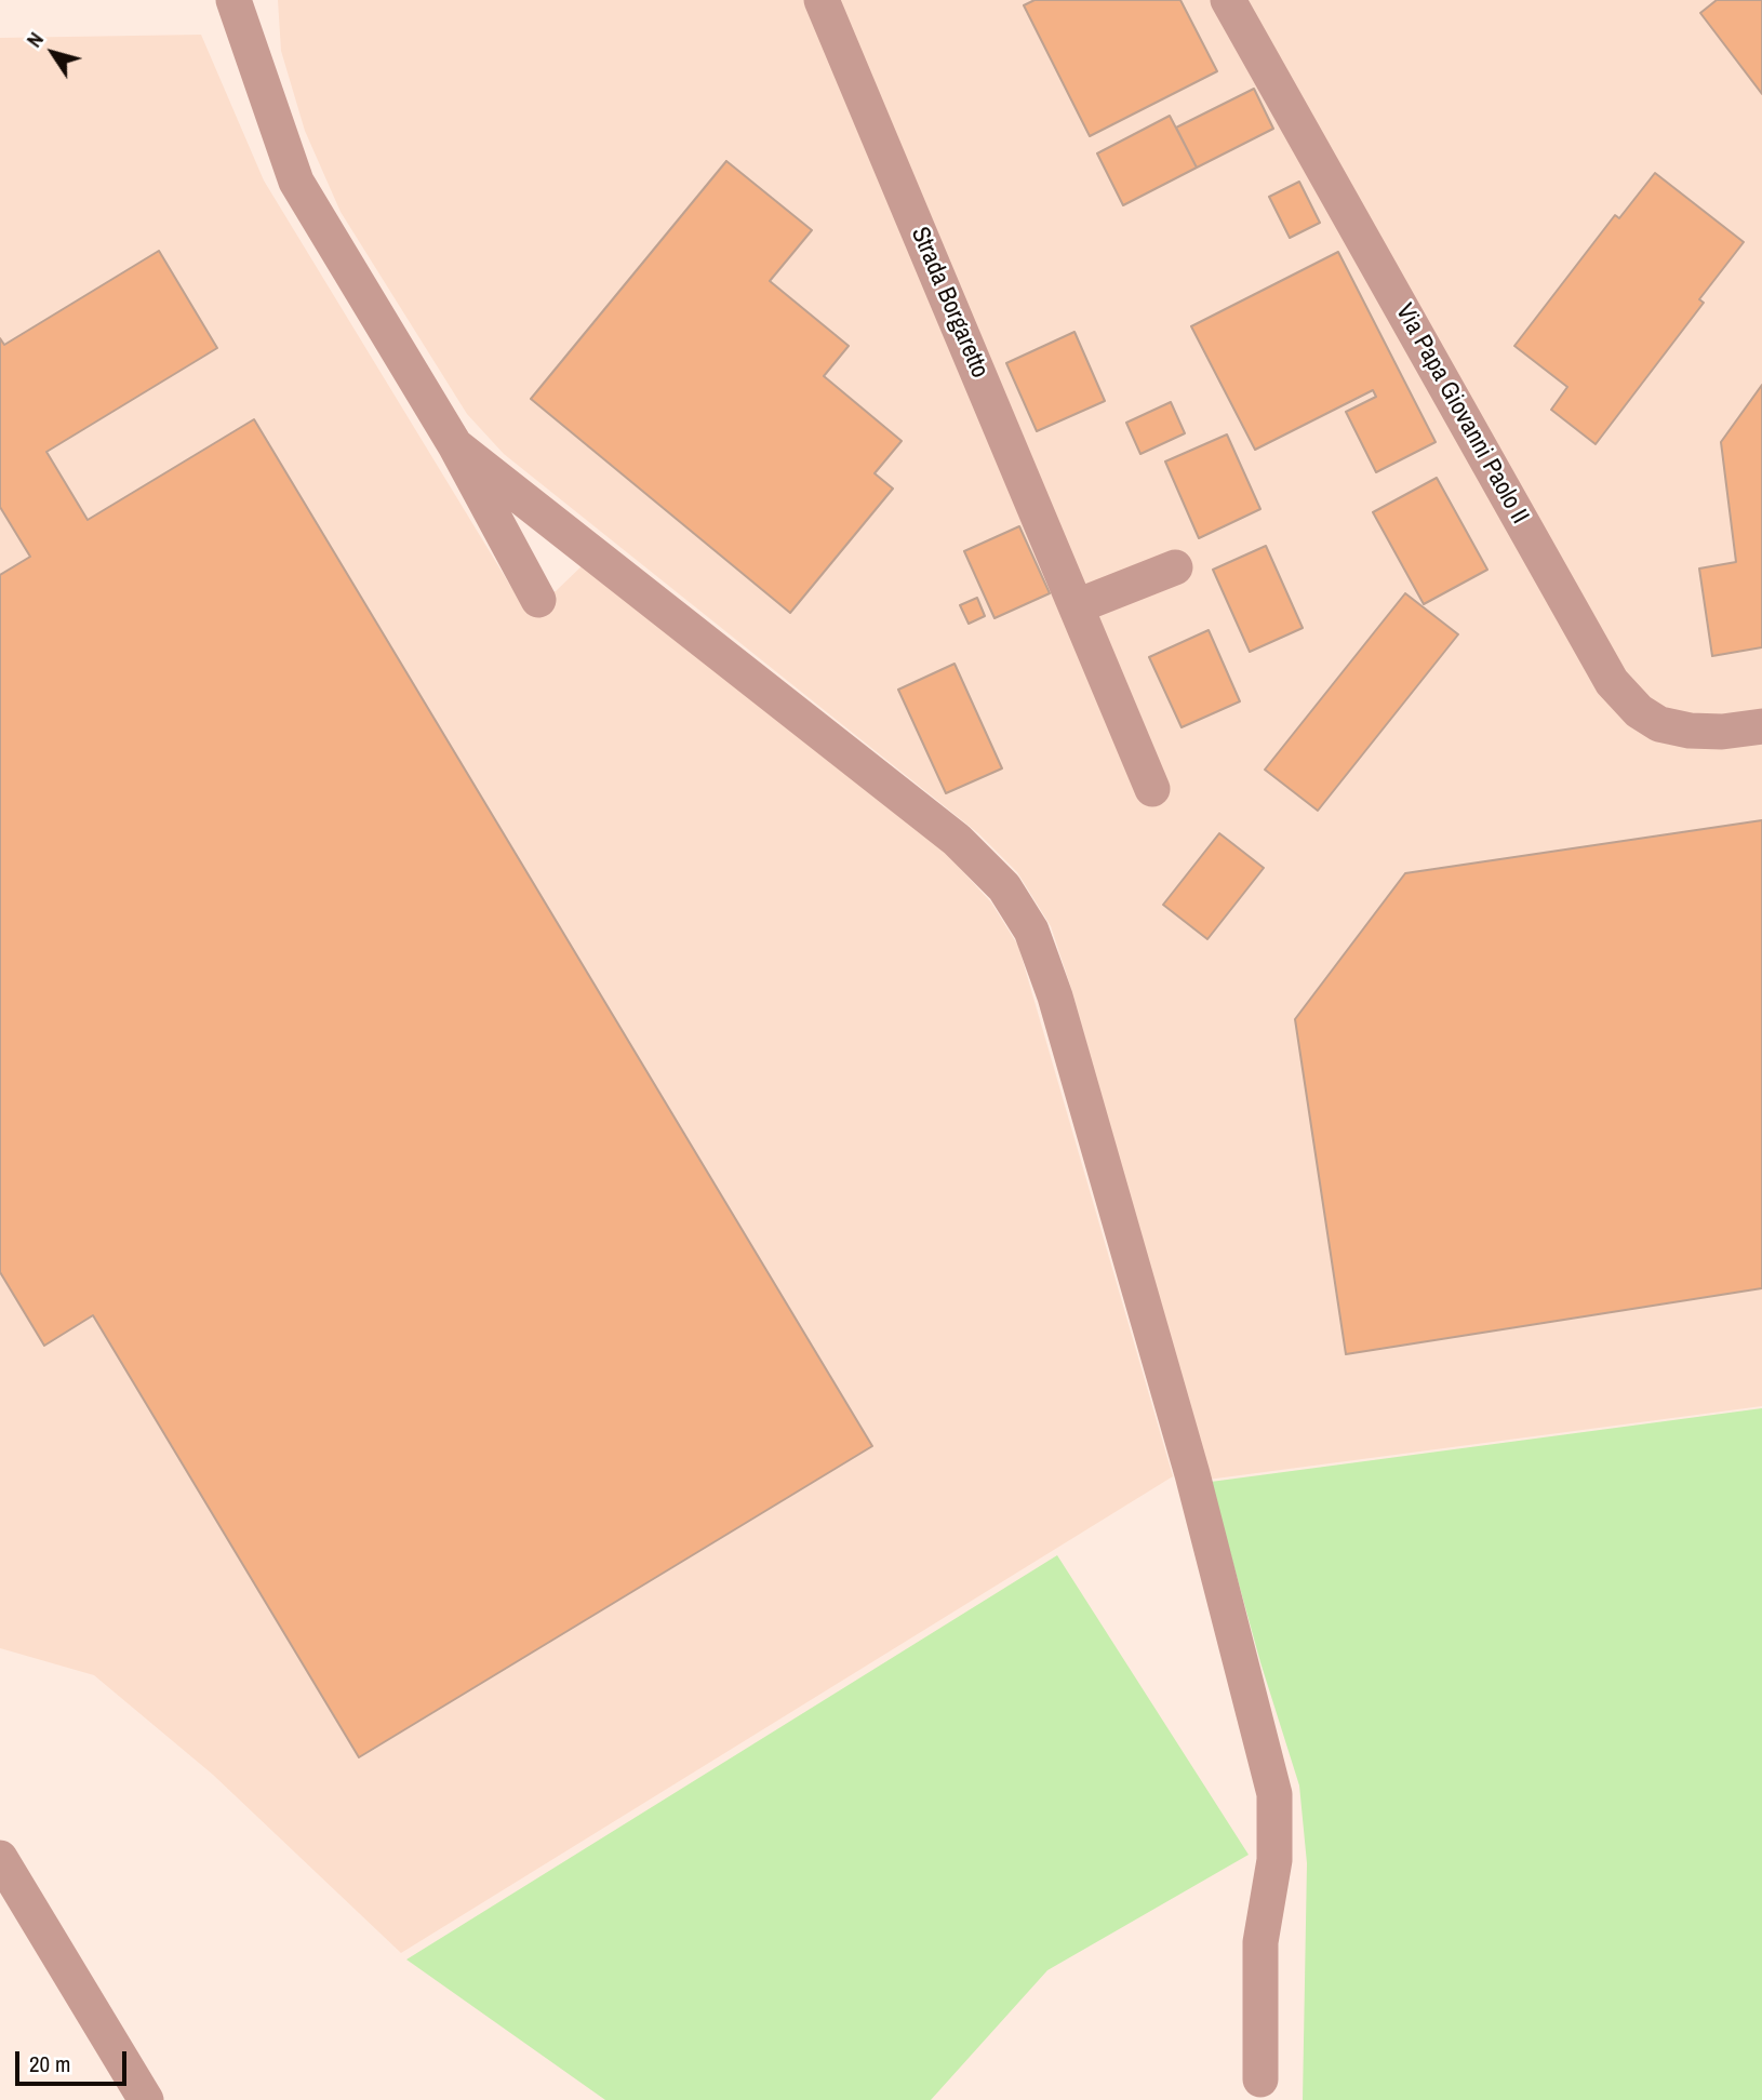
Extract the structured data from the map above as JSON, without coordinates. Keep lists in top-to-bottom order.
{
  "streets": {
    "street": ["Strada Borgaretto", "Via Papa Giovanni Paolo II"]
  },
  "scale_bar": "20 m",
  "north": "top left"
}
